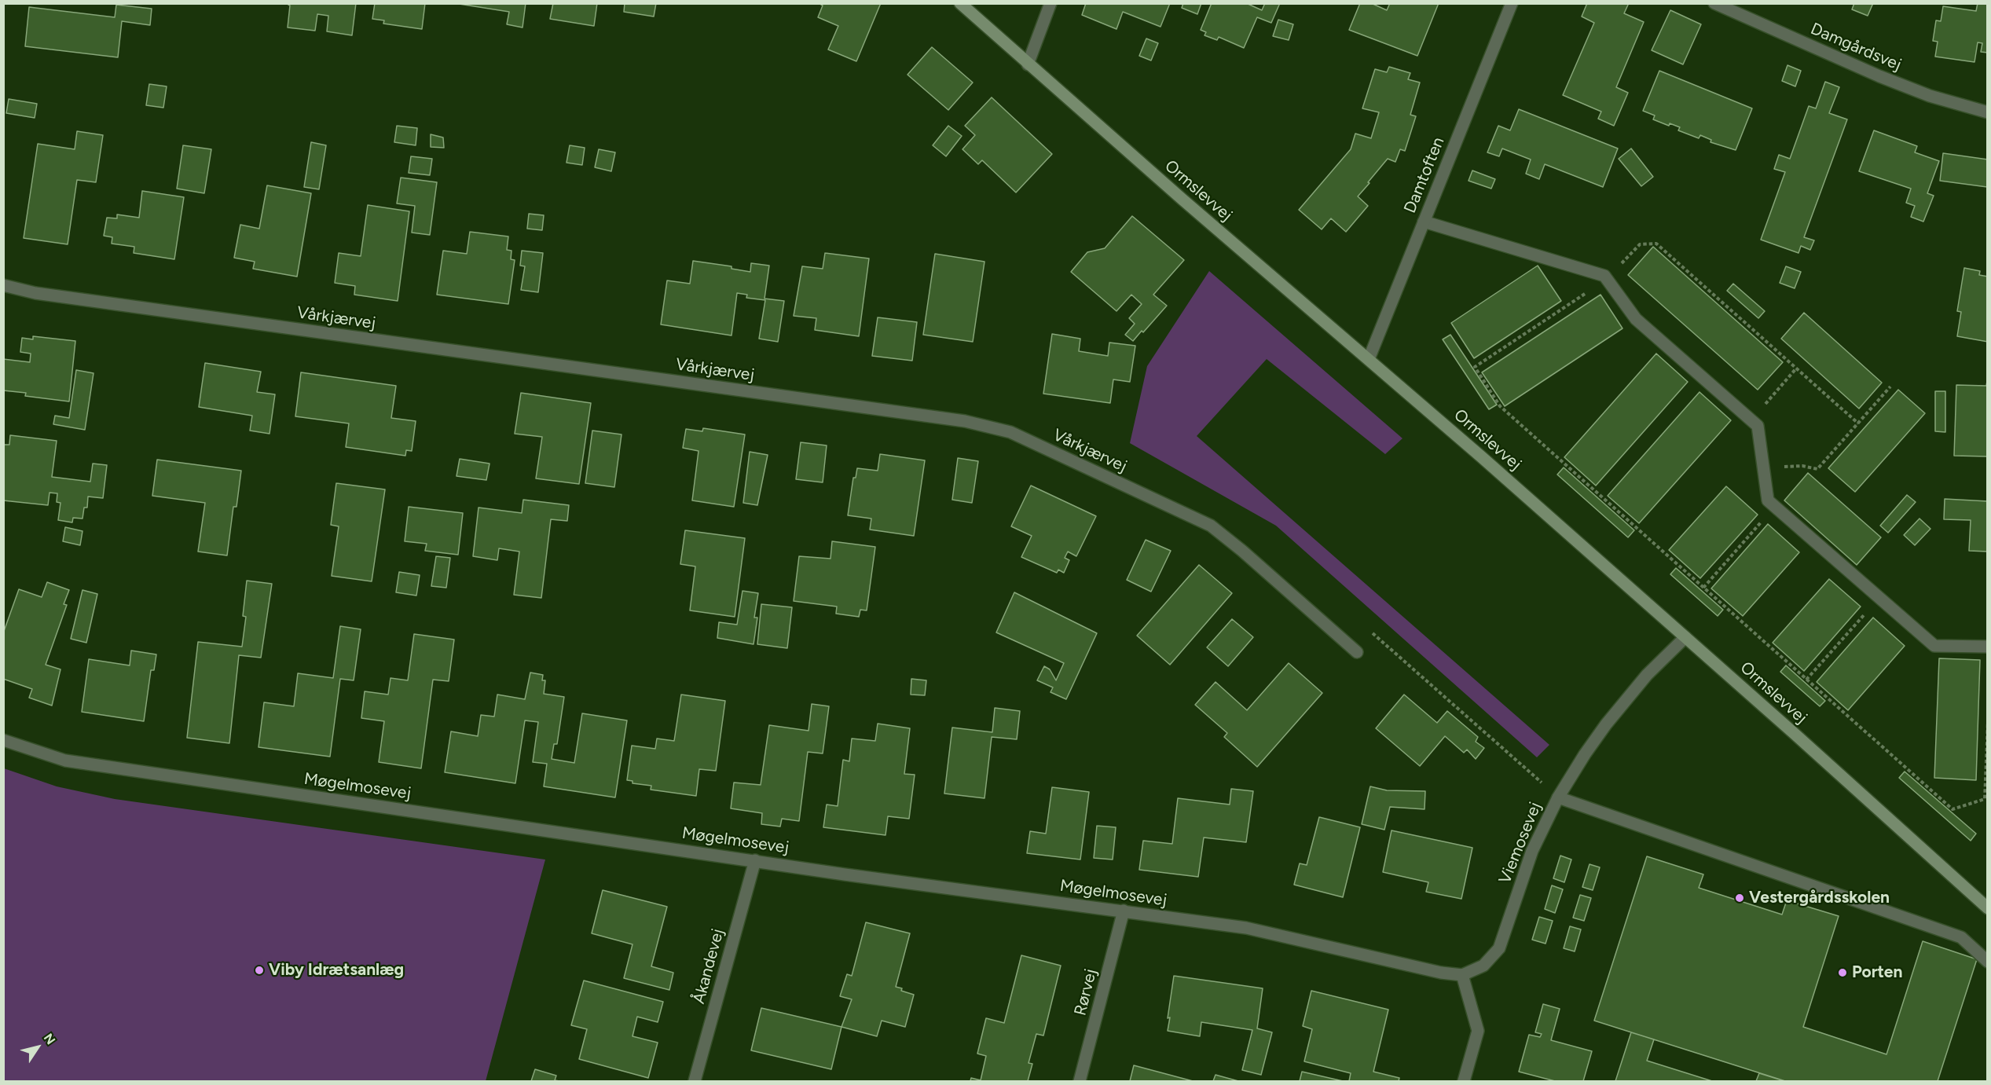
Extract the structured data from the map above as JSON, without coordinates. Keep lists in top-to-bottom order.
{
  "streets": {
    "street": [
      "Damgårdsvej",
      "Damtoften",
      "Ormslevvej",
      "Vårkjærvej",
      "Møgelmosevej",
      "Viemosevej",
      "Åkandevej",
      "Rørvej"
    ]
  },
  "crossings": [
    ["Damtoften", "Ormslevvej"],
    ["Ormslevvej", "Viemosevej"],
    ["Møgelmosevej", "Viemosevej"],
    ["Møgelmosevej", "Åkandevej"],
    ["Møgelmosevej", "Rørvej"]
  ],
  "places": ["Vestergårdsskolen", "Viby Idrætsanlæg", "Porten"],
  "north": "top right"
}
